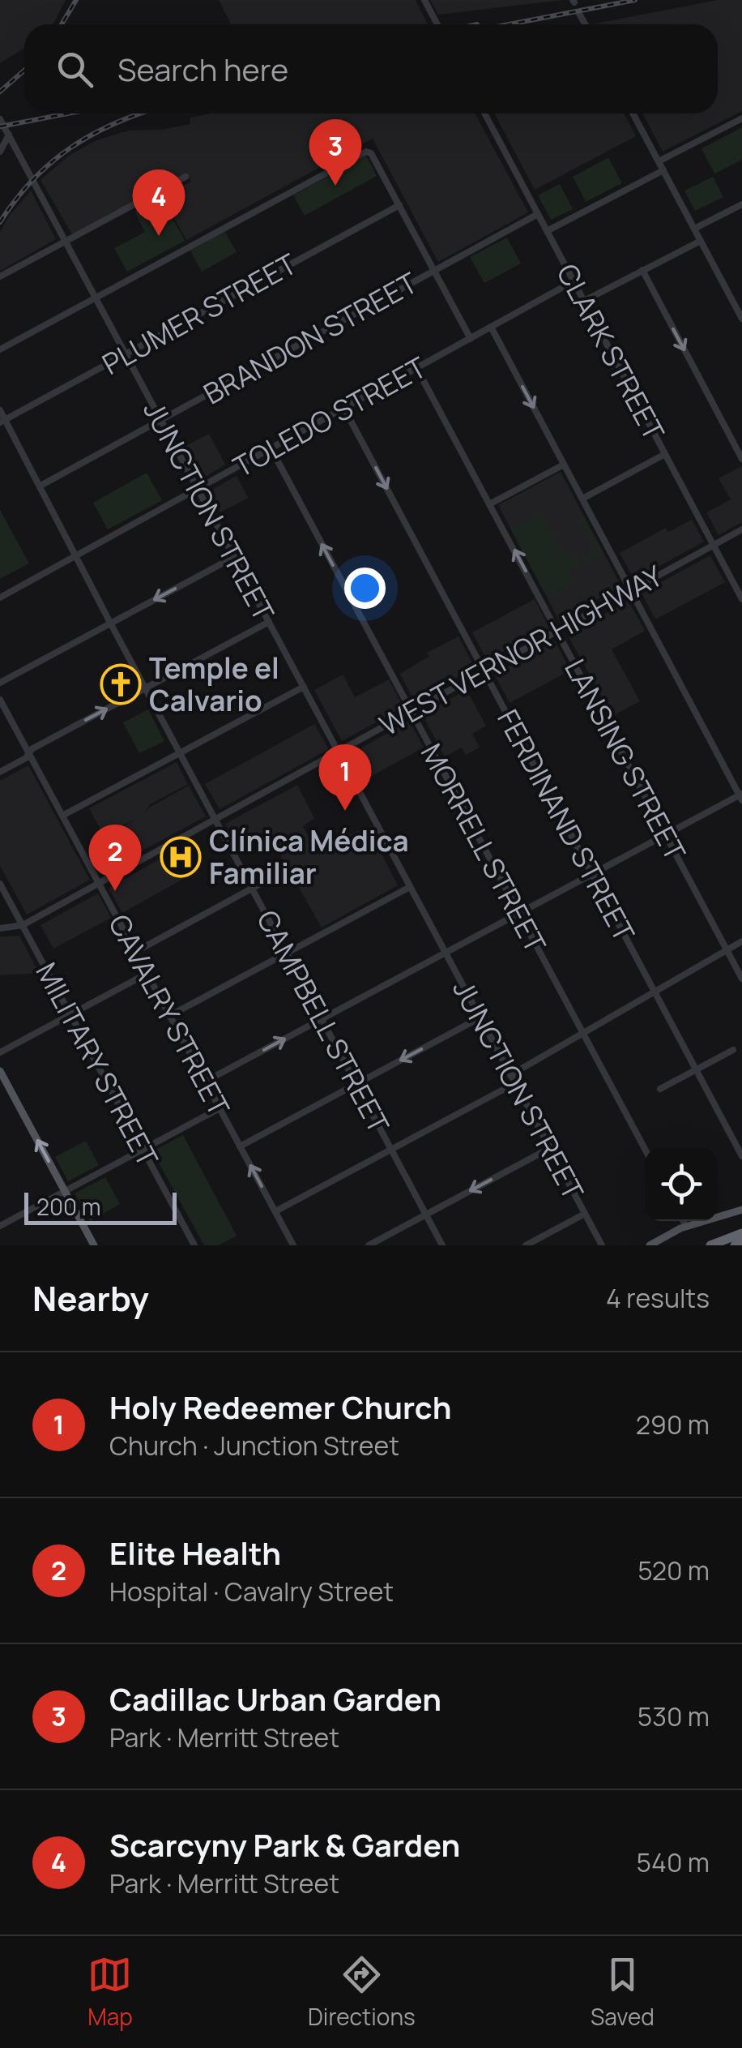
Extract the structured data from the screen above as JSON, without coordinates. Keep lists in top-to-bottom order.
{
  "streets": {
    "street": [
      "PLUMER STREET",
      "BRANDON STREET",
      "CLARK STREET",
      "TOLEDO STREET",
      "JUNCTION STREET",
      "WEST VERNOR HIGHWAY",
      "LANSING STREET",
      "FERDINAND STREET",
      "MORRELL STREET",
      "CAVALRY STREET",
      "CAMPBELL STREET",
      "MILITARY STREET"
    ]
  },
  "crossings": [
    ["PLUMER STREET", "JUNCTION STREET"],
    ["PLUMER STREET", "CAMPBELL STREET"],
    ["BRANDON STREET", "CLARK STREET"],
    ["BRANDON STREET", "JUNCTION STREET"],
    ["BRANDON STREET", "CAMPBELL STREET"],
    ["CLARK STREET", "TOLEDO STREET"],
    ["CLARK STREET", "WEST VERNOR HIGHWAY"],
    ["TOLEDO STREET", "JUNCTION STREET"],
    ["TOLEDO STREET", "LANSING STREET"],
    ["TOLEDO STREET", "FERDINAND STREET"],
    ["TOLEDO STREET", "MORRELL STREET"],
    ["TOLEDO STREET", "CAMPBELL STREET"],
    ["JUNCTION STREET", "WEST VERNOR HIGHWAY"],
    ["WEST VERNOR HIGHWAY", "LANSING STREET"],
    ["WEST VERNOR HIGHWAY", "FERDINAND STREET"],
    ["WEST VERNOR HIGHWAY", "MORRELL STREET"],
    ["WEST VERNOR HIGHWAY", "CAVALRY STREET"],
    ["WEST VERNOR HIGHWAY", "CAMPBELL STREET"],
    ["WEST VERNOR HIGHWAY", "MILITARY STREET"]
  ],
  "one_way": ["FERDINAND STREET", "MORRELL STREET"],
  "places": {
    "church": ["Temple el Calvario"],
    "hospital": ["Clínica Médica Familiar"]
  },
  "scale_bar": "200 m",
  "page": {
    "search": "Search here",
    "pins": [
      "3",
      "4",
      "1",
      "2"
    ],
    "scale": "200 m",
    "heading": ["Nearby", "4 results"],
    "list": [
      {
        "mark": "1",
        "name": "Holy Redeemer Church",
        "note": "Church · Junction Street",
        "value": "290 m"
      },
      {
        "mark": "2",
        "name": "Elite Health",
        "note": "Hospital · Cavalry Street",
        "value": "520 m"
      },
      {
        "mark": "3",
        "name": "Cadillac Urban Garden",
        "note": "Park · Merritt Street",
        "value": "530 m"
      },
      {
        "mark": "4",
        "name": "Scarcyny Park & Garden",
        "note": "Park · Merritt Street",
        "value": "540 m"
      }
    ],
    "nav": ["Map", "Directions", "Saved"]
  }
}
